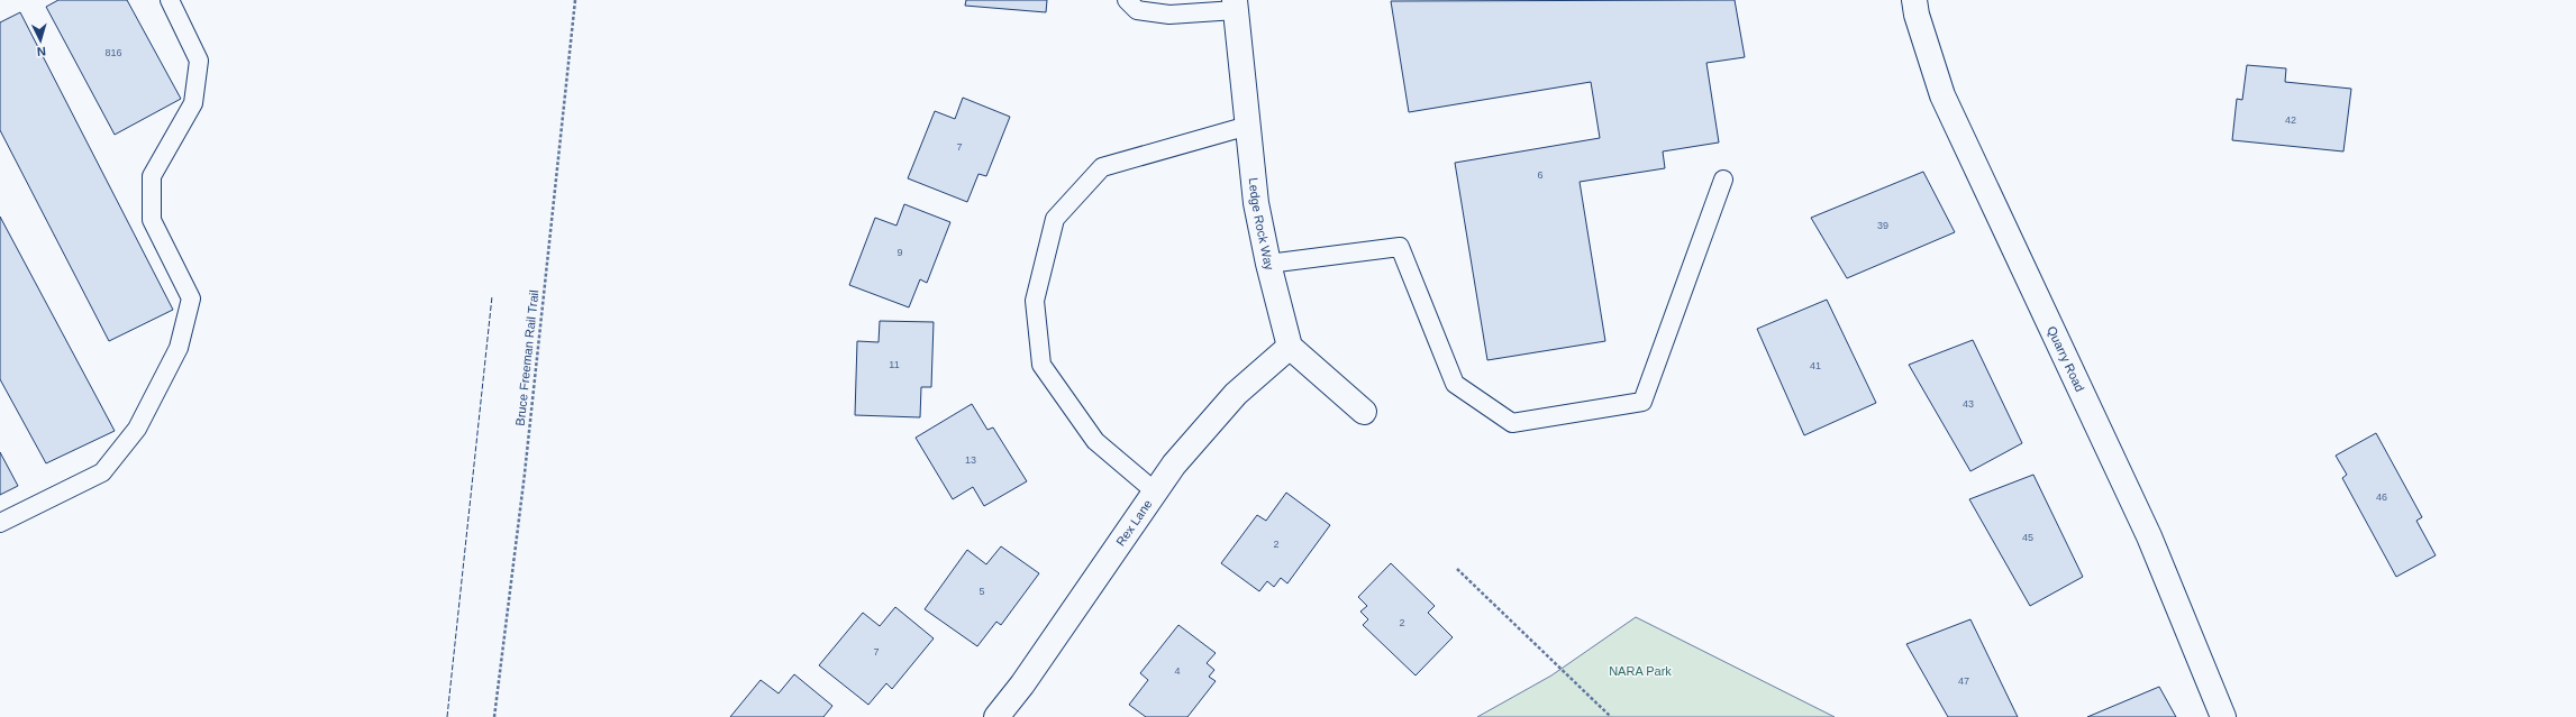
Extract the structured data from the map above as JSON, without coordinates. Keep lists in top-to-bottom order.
{
  "streets": {
    "street": ["Ledge Rock Way", "Quarry Road", "Rex Lane"],
    "path": ["Bruce Freeman Rail Trail"]
  },
  "crossings": [
    ["Ledge Rock Way", "Rex Lane"]
  ],
  "parks": ["NARA Park"],
  "house_numbers": [
    "816",
    "42",
    "7",
    "6",
    "39",
    "9",
    "11",
    "41",
    "43",
    "13",
    "46",
    "45",
    "2",
    "5",
    "2",
    "7",
    "4",
    "47"
  ],
  "north": "bottom"
}
